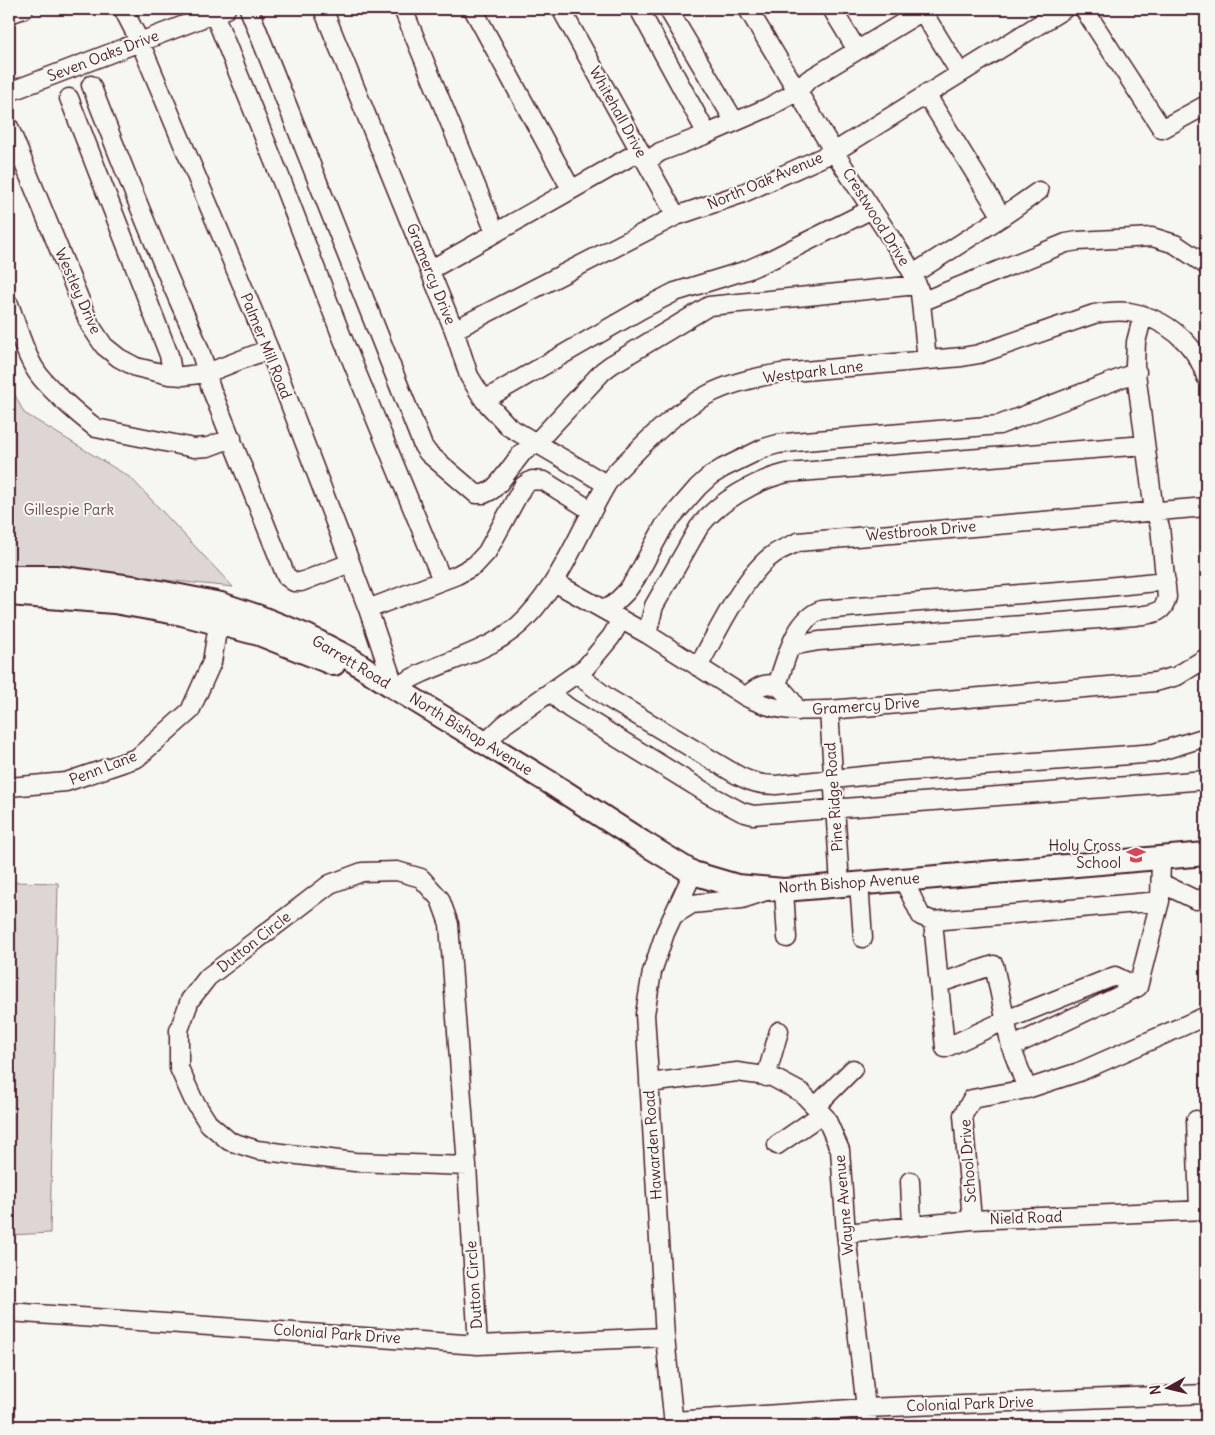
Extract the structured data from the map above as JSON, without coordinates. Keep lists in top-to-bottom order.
{
  "streets": {
    "main road": ["Garrett Road", "North Bishop Avenue"],
    "street": [
      "Seven Oaks Drive",
      "Whitehall Drive",
      "North Oak Avenue",
      "Crestwood Drive",
      "Gramercy Drive",
      "Westley Drive",
      "Palmer Mill Road",
      "Westpark Lane",
      "Westbrook Drive",
      "Penn Lane",
      "Pine Ridge Road",
      "Dutton Circle",
      "Hawarden Road",
      "School Drive",
      "Wayne Avenue",
      "Nield Road",
      "Colonial Park Drive"
    ]
  },
  "crossings": [
    ["Seven Oaks Drive", "Palmer Mill Road"],
    ["Whitehall Drive", "North Oak Avenue"],
    ["North Oak Avenue", "Crestwood Drive"],
    ["North Oak Avenue", "Gramercy Drive"],
    ["Crestwood Drive", "Westpark Lane"],
    ["Gramercy Drive", "Westpark Lane"],
    ["Gramercy Drive", "Westbrook Drive"],
    ["Gramercy Drive", "Pine Ridge Road"],
    ["Westley Drive", "Palmer Mill Road"],
    ["Palmer Mill Road", "Westpark Lane"],
    ["Palmer Mill Road", "Garrett Road"],
    ["Palmer Mill Road", "North Bishop Avenue"],
    ["Westpark Lane", "Garrett Road"],
    ["Westpark Lane", "North Bishop Avenue"],
    ["Garrett Road", "North Bishop Avenue"],
    ["Garrett Road", "Penn Lane"],
    ["North Bishop Avenue", "Pine Ridge Road"],
    ["North Bishop Avenue", "Hawarden Road"],
    ["Dutton Circle", "Colonial Park Drive"],
    ["Hawarden Road", "Wayne Avenue"],
    ["Hawarden Road", "Colonial Park Drive"],
    ["School Drive", "Nield Road"],
    ["Wayne Avenue", "Nield Road"],
    ["Wayne Avenue", "Colonial Park Drive"]
  ],
  "parks": ["Gillespie Park"],
  "places": {
    "school or university": ["Holy Cross School"]
  },
  "north": "left"
}
